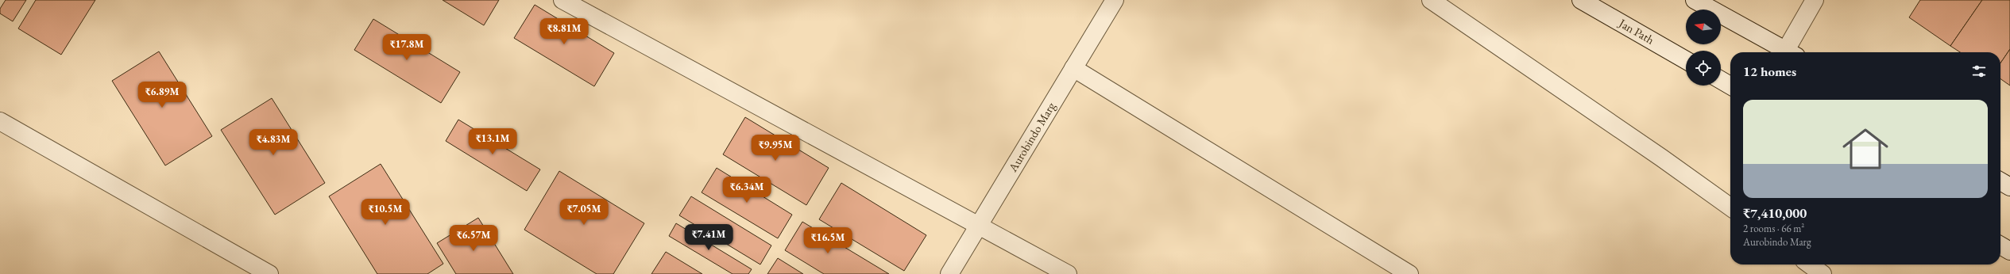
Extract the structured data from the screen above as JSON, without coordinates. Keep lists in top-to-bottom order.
{
  "streets": {
    "street": ["Jan Path", "Aurobindo Marg"]
  },
  "north": "left",
  "page": {
    "price": [
      "₹8.81M",
      "₹17.8M",
      "₹6.89M",
      "₹13.1M",
      "₹4.83M",
      "₹9.95M",
      "₹6.34M",
      "₹10.5M",
      "₹7.05M",
      "₹7.41M",
      "₹6.57M",
      "₹16.5M"
    ],
    "heading": "12 homes",
    "list": [
      {
        "name": "₹7,410,000",
        "note": "2 rooms · 66 m² · Aurobindo Marg"
      }
    ]
  }
}
